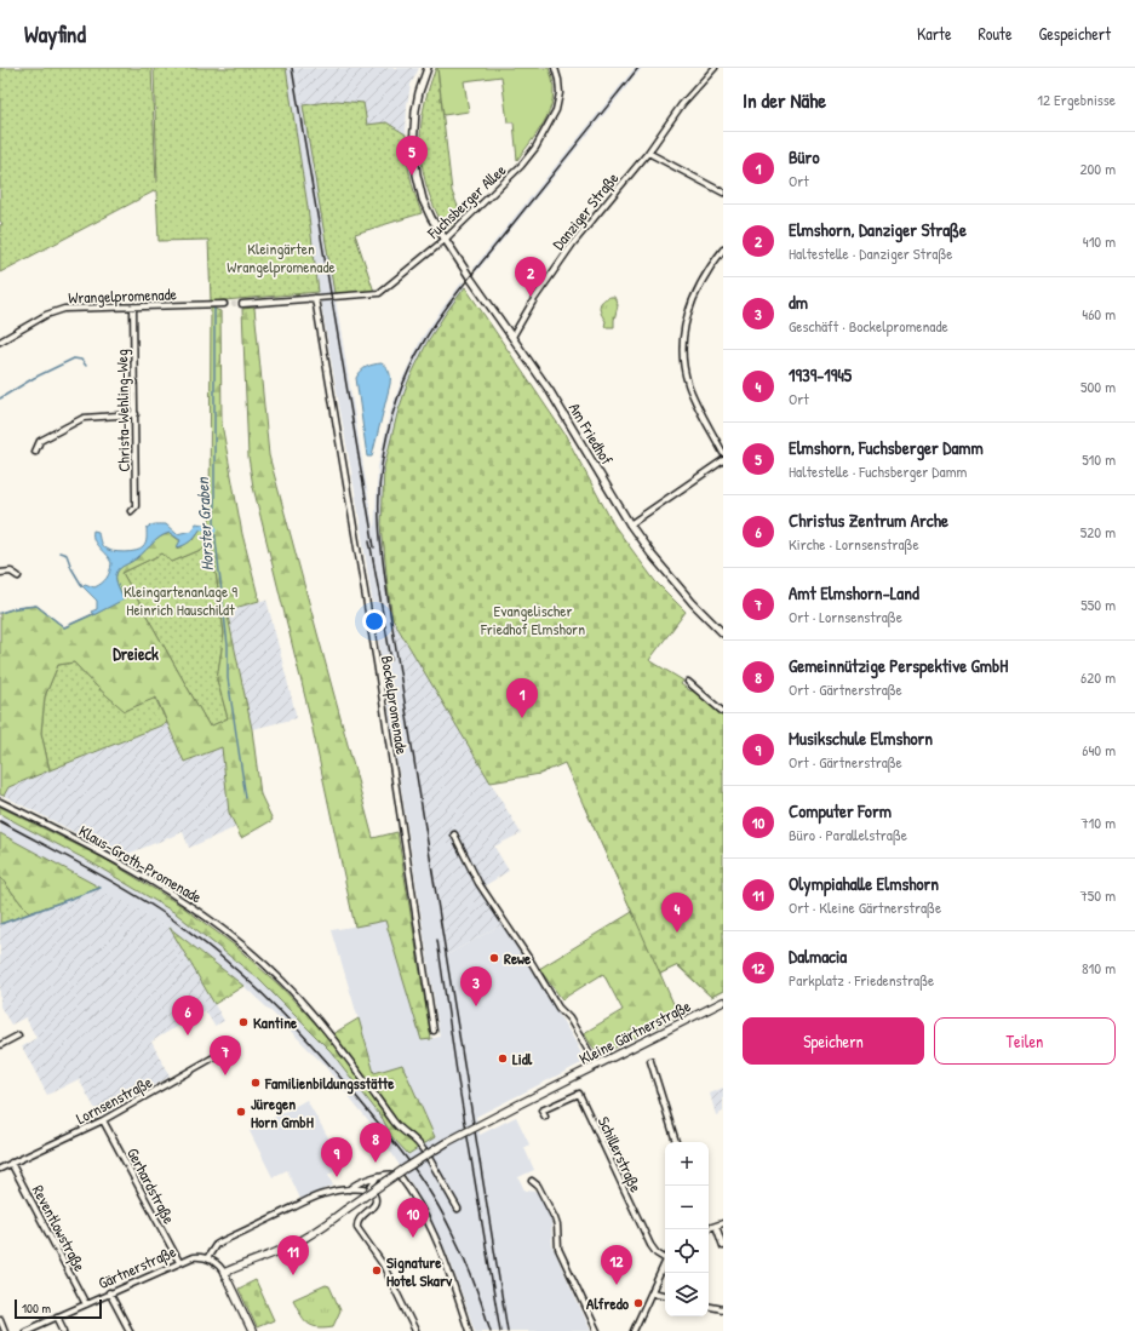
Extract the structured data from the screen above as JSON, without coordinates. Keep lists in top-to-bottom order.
{
  "streets": {
    "main road": ["Kleine Gärtnerstraße"],
    "street": [
      "Fuchsberger Allee",
      "Danziger Straße",
      "Wrangelpromenade",
      "Christa-Wehling-Weg",
      "Am Friedhof",
      "Bockelpromenade",
      "Klaus-Groth-Promenade",
      "Lornsenstraße",
      "Schillerstraße",
      "Gerhardstraße",
      "Reventlowstraße",
      "Gärtnerstraße"
    ]
  },
  "crossings": [
    ["Fuchsberger Allee", "Am Friedhof"],
    ["Fuchsberger Allee", "Bockelpromenade"],
    ["Danziger Straße", "Am Friedhof"],
    ["Wrangelpromenade", "Christa-Wehling-Weg"],
    ["Lornsenstraße", "Gerhardstraße"],
    ["Lornsenstraße", "Reventlowstraße"],
    ["Gerhardstraße", "Gärtnerstraße"],
    ["Reventlowstraße", "Gärtnerstraße"]
  ],
  "districts": ["Dreieck"],
  "water": ["Horster Graben"],
  "parks": ["Kleingärten Wrangelpromenade", "Kleingartenanlage 9 Heinrich Hauschildt", "Evangelischer Friedhof Elmshorn"],
  "places": [
    "Rewe",
    "Kantine",
    "Lidl",
    "Familienbildungsstätte",
    "Jüregen Horn GmbH",
    "Signature Hotel Skarv",
    "Alfredo"
  ],
  "scale_bar": "100 m",
  "page": {
    "header": "Wayfind",
    "nav": ["Karte", "Route", "Gespeichert"],
    "heading": ["In der Nähe", "12 Ergebnisse"],
    "list": [
      {
        "mark": "1",
        "name": "Büro",
        "note": "Ort",
        "value": "200 m"
      },
      {
        "mark": "2",
        "name": "Elmshorn, Danziger Straße",
        "note": "Haltestelle · Danziger Straße",
        "value": "410 m"
      },
      {
        "mark": "3",
        "name": "dm",
        "note": "Geschäft · Bockelpromenade",
        "value": "460 m"
      },
      {
        "mark": "4",
        "name": "1939-1945",
        "note": "Ort",
        "value": "500 m"
      },
      {
        "mark": "5",
        "name": "Elmshorn, Fuchsberger Damm",
        "note": "Haltestelle · Fuchsberger Damm",
        "value": "510 m"
      },
      {
        "mark": "6",
        "name": "Christus Zentrum Arche",
        "note": "Kirche · Lornsenstraße",
        "value": "520 m"
      },
      {
        "mark": "7",
        "name": "Amt Elmshorn-Land",
        "note": "Ort · Lornsenstraße",
        "value": "550 m"
      },
      {
        "mark": "8",
        "name": "Gemeinnützige Perspektive GmbH",
        "note": "Ort · Gärtnerstraße",
        "value": "620 m"
      },
      {
        "mark": "9",
        "name": "Musikschule Elmshorn",
        "note": "Ort · Gärtnerstraße",
        "value": "640 m"
      },
      {
        "mark": "10",
        "name": "Computer Form",
        "note": "Büro · Parallelstraße",
        "value": "710 m"
      },
      {
        "mark": "11",
        "name": "Olympiahalle Elmshorn",
        "note": "Ort · Kleine Gärtnerstraße",
        "value": "750 m"
      },
      {
        "mark": "12",
        "name": "Dalmacia",
        "note": "Parkplatz · Friedenstraße",
        "value": "810 m"
      }
    ],
    "pins": [
      "5",
      "2",
      "1",
      "4",
      "3",
      "6",
      "7",
      "8",
      "9",
      "10",
      "11",
      "12"
    ],
    "buttons": ["Speichern", "Teilen"],
    "map_buttons": ["+", "−"],
    "scale": "100 m"
  }
}
